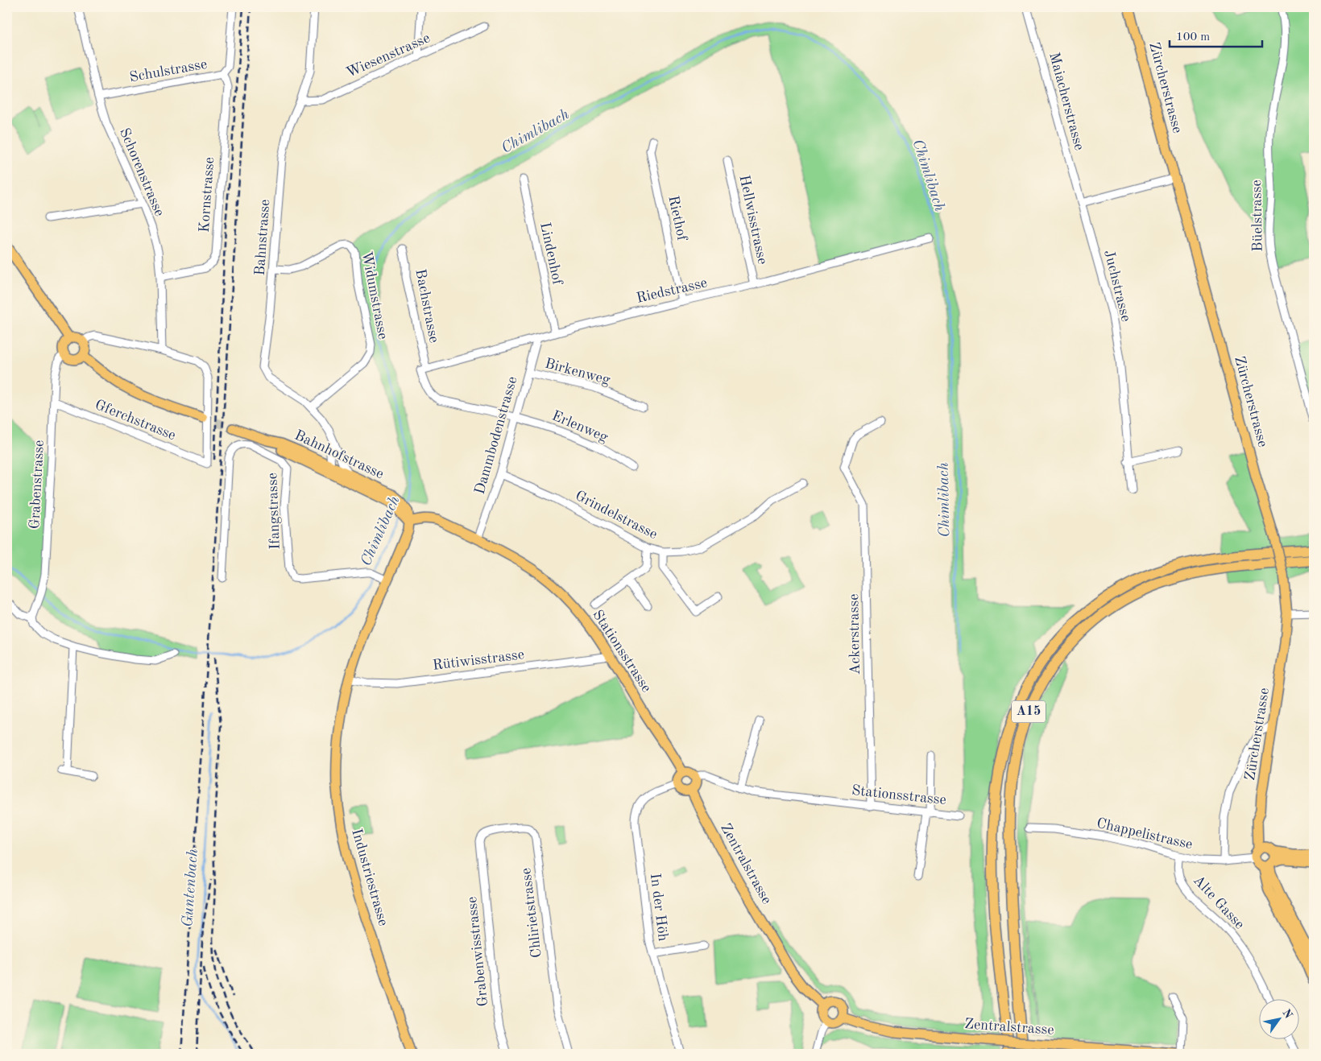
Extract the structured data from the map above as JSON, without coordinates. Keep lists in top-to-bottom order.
{
  "streets": {
    "highway": ["A15"],
    "main road": [
      "Zürcherstrasse",
      "Bahnhofstrasse",
      "Stationsstrasse",
      "Zentralstrasse",
      "Industriestrasse"
    ],
    "street": [
      "Wiesenstrasse",
      "Schulstrasse",
      "Maiacherstrasse",
      "Schorenstrasse",
      "Kornstrasse",
      "Büelstrasse",
      "Riethof",
      "Hellwisstrasse",
      "Bahnstrasse",
      "Lindenhof",
      "Juchstrasse",
      "Riedstrasse",
      "Widumstrasse",
      "Bachstrasse",
      "Birkenweg",
      "Gferchstrasse",
      "Erlenweg",
      "Dammbodenstrasse",
      "Grabenstrasse",
      "Ifangstrasse",
      "Grindelstrasse",
      "Ackerstrasse",
      "Rütiwisstrasse",
      "Chappelistrasse",
      "Alte Gasse",
      "In der Höh",
      "Chlirietstrasse",
      "Grabenwisstrasse"
    ]
  },
  "crossings": [
    ["Wiesenstrasse", "Bahnstrasse"],
    ["Schulstrasse", "Schorenstrasse"],
    ["Schulstrasse", "Kornstrasse"],
    ["Zürcherstrasse", "Chappelistrasse"],
    ["Maiacherstrasse", "Juchstrasse"],
    ["Schorenstrasse", "Kornstrasse"],
    ["Schorenstrasse", "Gferchstrasse"],
    ["Riethof", "Riedstrasse"],
    ["Hellwisstrasse", "Riedstrasse"],
    ["Bahnstrasse", "Widumstrasse"],
    ["Bahnstrasse", "Bahnhofstrasse"],
    ["Lindenhof", "Riedstrasse"],
    ["Riedstrasse", "Bachstrasse"],
    ["Riedstrasse", "Dammbodenstrasse"],
    ["Bachstrasse", "Erlenweg"],
    ["Bachstrasse", "Dammbodenstrasse"],
    ["Birkenweg", "Dammbodenstrasse"],
    ["Gferchstrasse", "Grabenstrasse"],
    ["Erlenweg", "Dammbodenstrasse"],
    ["Dammbodenstrasse", "Grindelstrasse"],
    ["Dammbodenstrasse", "Stationsstrasse"],
    ["Bahnhofstrasse", "Stationsstrasse"],
    ["Bahnhofstrasse", "Industriestrasse"],
    ["Ifangstrasse", "Industriestrasse"],
    ["Ackerstrasse", "Stationsstrasse"],
    ["Stationsstrasse", "Rütiwisstrasse"],
    ["Stationsstrasse", "Zentralstrasse"],
    ["Stationsstrasse", "Industriestrasse"],
    ["Stationsstrasse", "In der Höh"],
    ["Rütiwisstrasse", "Industriestrasse"],
    ["Chappelistrasse", "Alte Gasse"],
    ["Zentralstrasse", "In der Höh"],
    ["Chlirietstrasse", "Grabenwisstrasse"]
  ],
  "water": ["Chimlibach", "Guntenbach"],
  "scale_bar": "100 m",
  "north": "top right"
}
